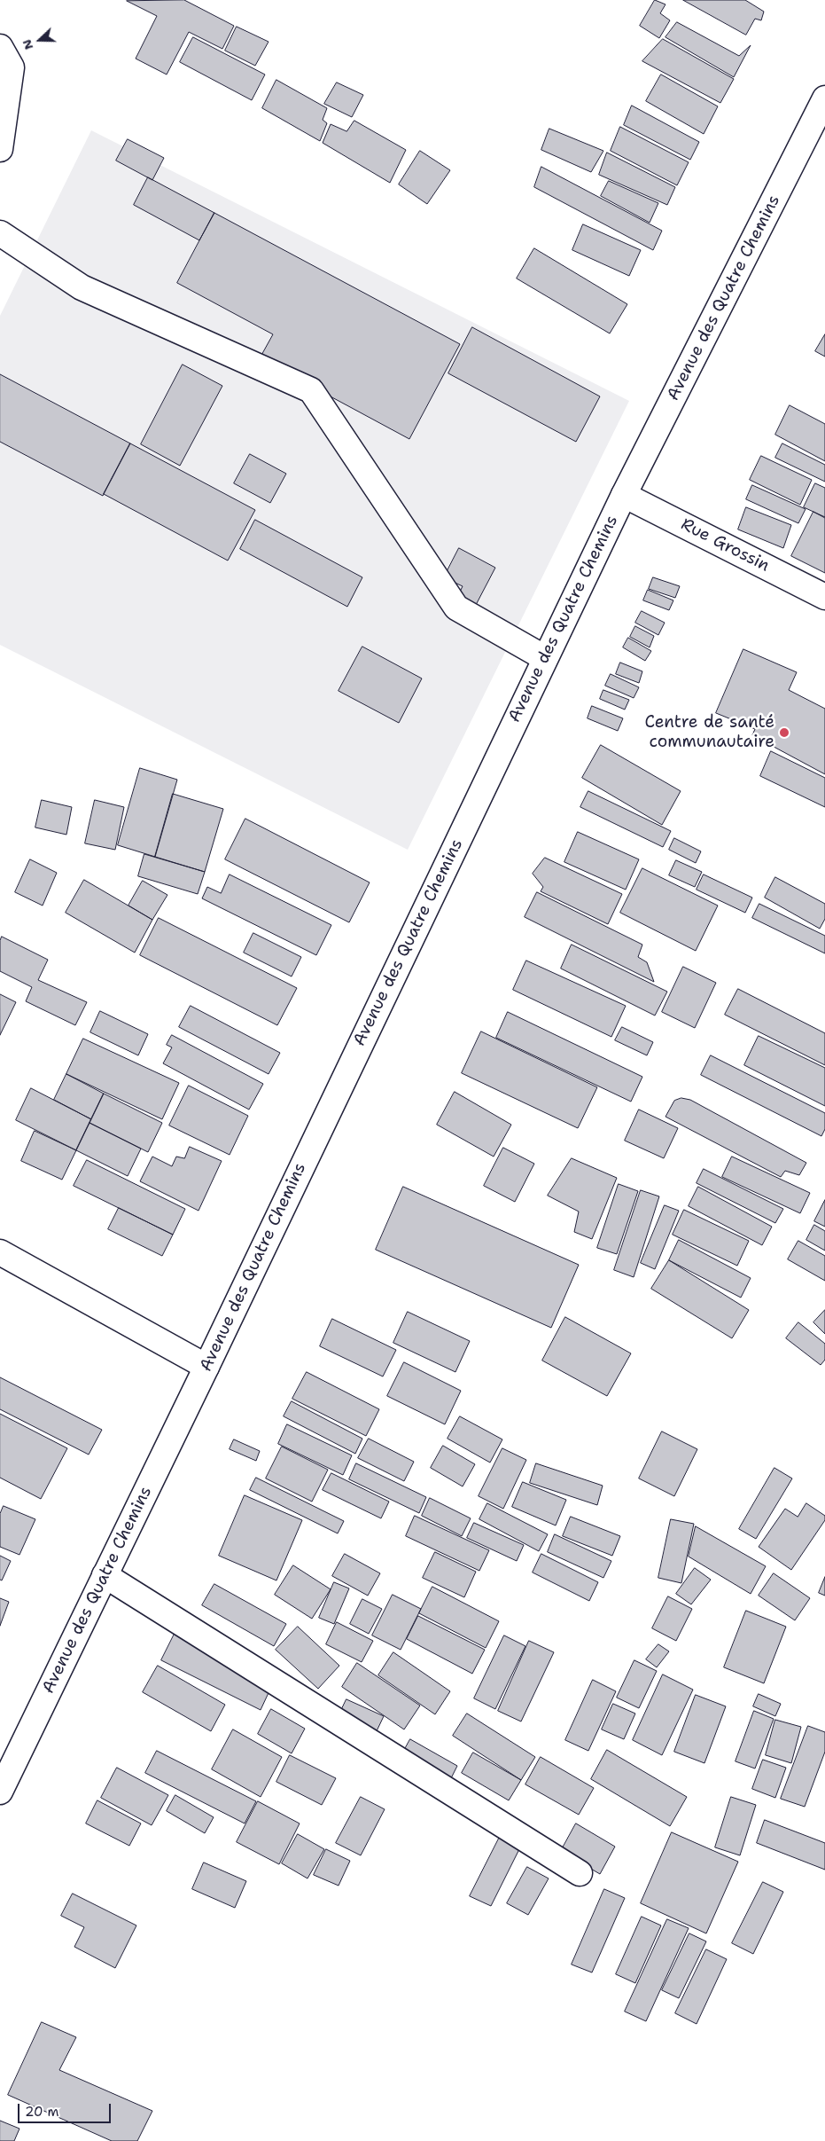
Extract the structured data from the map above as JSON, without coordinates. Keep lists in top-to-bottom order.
{
  "streets": {
    "main road": ["Avenue des Quatre Chemins", "Rue Grossin"]
  },
  "crossings": [
    ["Avenue des Quatre Chemins", "Rue Grossin"]
  ],
  "places": ["Centre de santé communautaire"],
  "scale_bar": "20 m",
  "north": "left"
}
